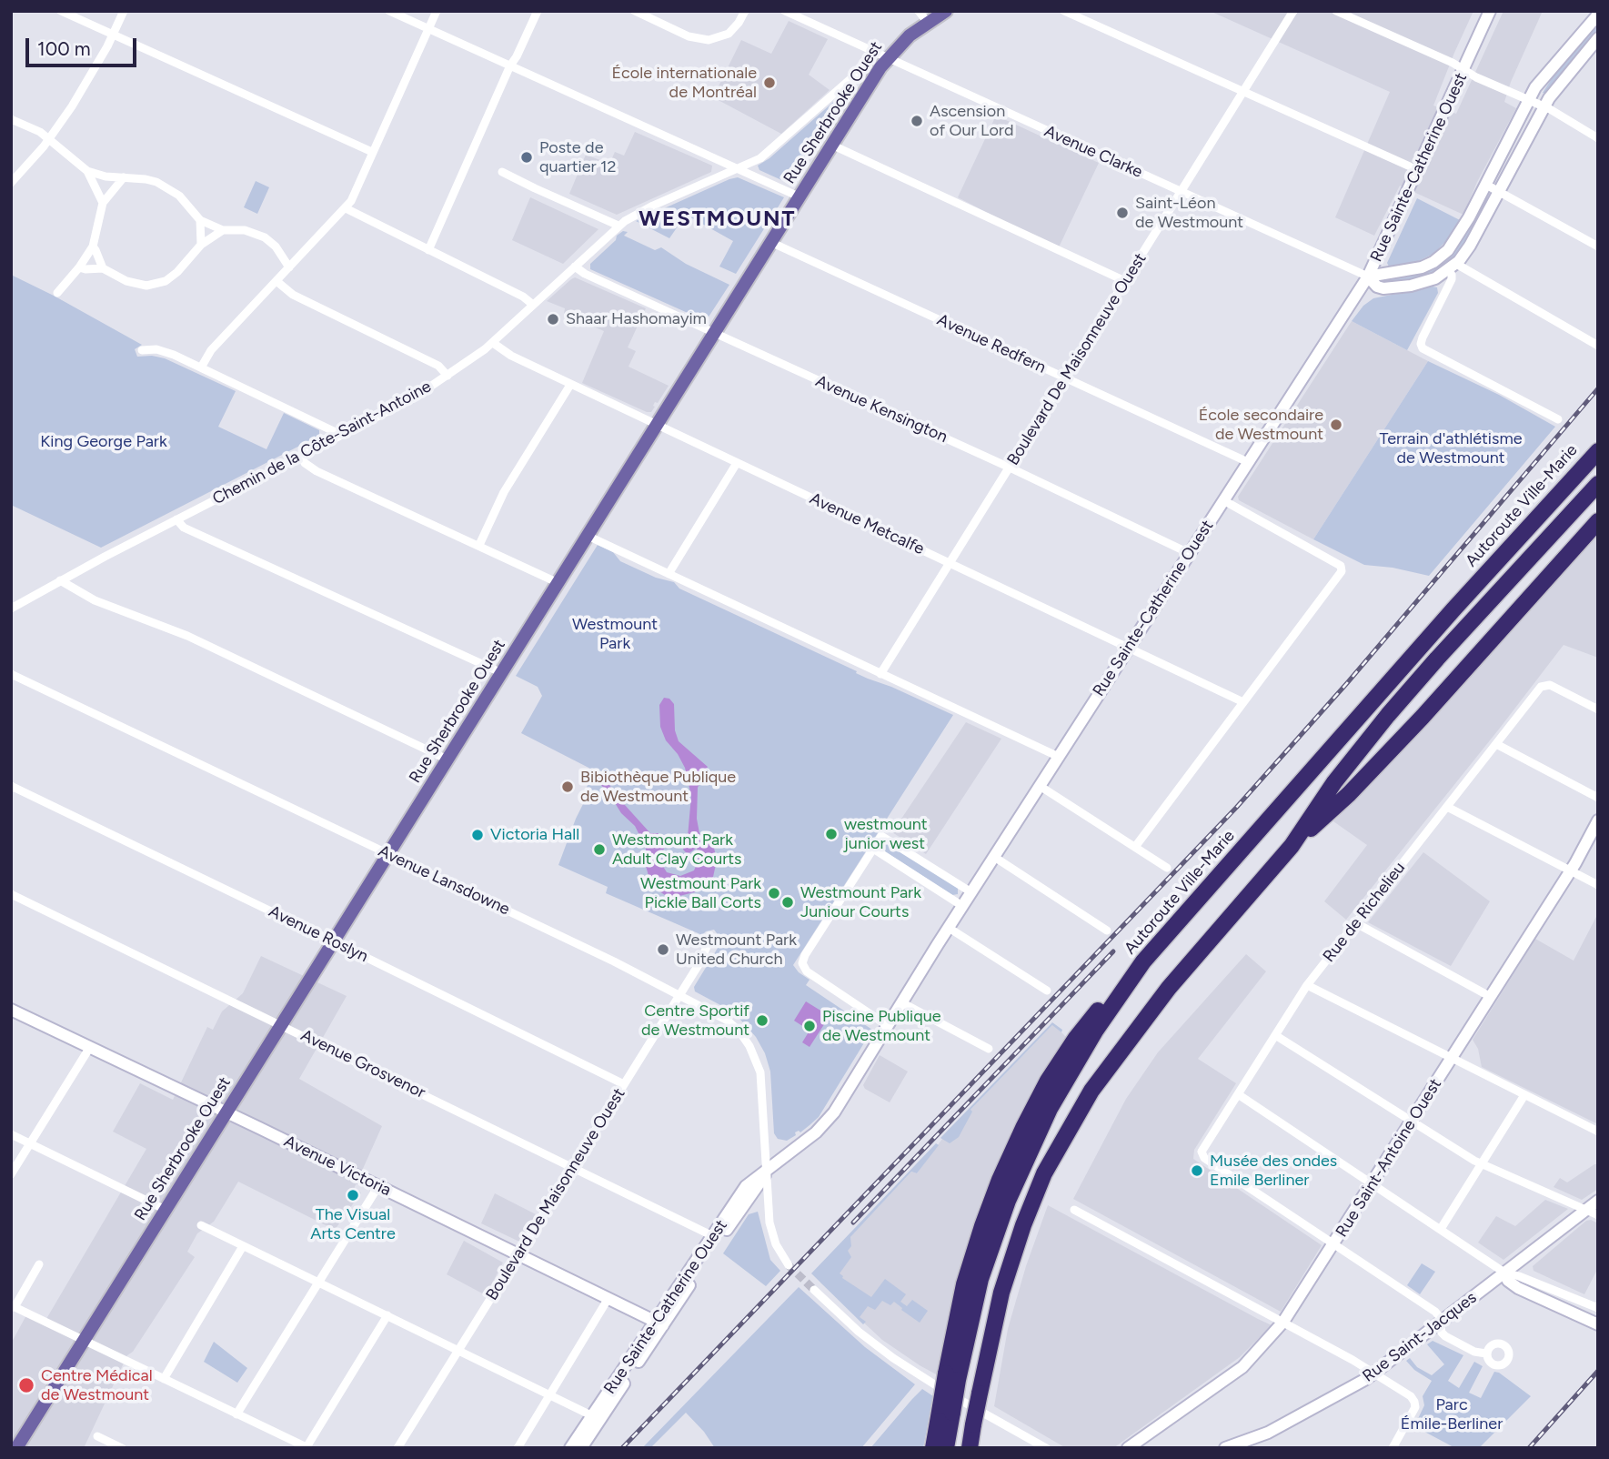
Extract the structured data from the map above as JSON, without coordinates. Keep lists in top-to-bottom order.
{
  "streets": {
    "highway": ["Autoroute Ville-Marie"],
    "main road": [
      "Rue Sherbrooke Ouest",
      "Rue Sainte-Catherine Ouest",
      "Rue Saint-Antoine Ouest",
      "Avenue Victoria",
      "Rue Saint-Jacques"
    ],
    "street": [
      "Avenue Clarke",
      "Avenue Redfern",
      "Boulevard De Maisonneuve Ouest",
      "Avenue Kensington",
      "Chemin de la Côte-Saint-Antoine",
      "Avenue Metcalfe",
      "Avenue Lansdowne",
      "Rue de Richelieu",
      "Avenue Roslyn",
      "Avenue Grosvenor"
    ]
  },
  "crossings": [
    ["Rue Sherbrooke Ouest", "Avenue Clarke"],
    ["Rue Sherbrooke Ouest", "Avenue Redfern"],
    ["Rue Sherbrooke Ouest", "Avenue Kensington"],
    ["Rue Sherbrooke Ouest", "Avenue Metcalfe"],
    ["Rue Sherbrooke Ouest", "Avenue Lansdowne"],
    ["Rue Sherbrooke Ouest", "Avenue Roslyn"],
    ["Rue Sherbrooke Ouest", "Avenue Grosvenor"],
    ["Rue Sherbrooke Ouest", "Avenue Victoria"],
    ["Avenue Clarke", "Rue Sainte-Catherine Ouest"],
    ["Avenue Clarke", "Boulevard De Maisonneuve Ouest"],
    ["Rue Sainte-Catherine Ouest", "Avenue Redfern"],
    ["Rue Sainte-Catherine Ouest", "Avenue Kensington"],
    ["Rue Sainte-Catherine Ouest", "Avenue Metcalfe"],
    ["Rue Sainte-Catherine Ouest", "Avenue Lansdowne"],
    ["Rue Sainte-Catherine Ouest", "Avenue Grosvenor"],
    ["Rue Sainte-Catherine Ouest", "Avenue Victoria"],
    ["Avenue Redfern", "Boulevard De Maisonneuve Ouest"],
    ["Boulevard De Maisonneuve Ouest", "Avenue Kensington"],
    ["Boulevard De Maisonneuve Ouest", "Avenue Metcalfe"],
    ["Boulevard De Maisonneuve Ouest", "Avenue Lansdowne"],
    ["Boulevard De Maisonneuve Ouest", "Avenue Roslyn"],
    ["Boulevard De Maisonneuve Ouest", "Avenue Grosvenor"],
    ["Boulevard De Maisonneuve Ouest", "Avenue Victoria"],
    ["Avenue Kensington", "Chemin de la Côte-Saint-Antoine"],
    ["Chemin de la Côte-Saint-Antoine", "Avenue Metcalfe"],
    ["Rue de Richelieu", "Rue Saint-Antoine Ouest"]
  ],
  "districts": ["WESTMOUNT"],
  "parks": [
    "Terrain d'athlétisme de Westmount",
    "King George Park",
    "Westmount Park",
    "Parc Émile-Berliner"
  ],
  "places": [
    "École internationale de Montréal",
    "Ascension of Our Lord",
    "Poste de quartier 12",
    "Saint-Léon de Westmount",
    "Shaar Hashomayim",
    "École secondaire de Westmount",
    "Bibiothèque Publique de Westmount",
    "westmount junior west",
    "Victoria Hall",
    "Westmount Park Adult Clay Courts",
    "Westmount Park Pickle Ball Corts",
    "Westmount Park Juniour Courts",
    "Westmount Park United Church",
    "Centre Sportif de Westmount",
    "Piscine Publique de Westmount",
    "Musée des ondes Emile Berliner",
    "The Visual Arts Centre",
    "Centre Médical de Westmount"
  ],
  "scale_bar": "100 m"
}
